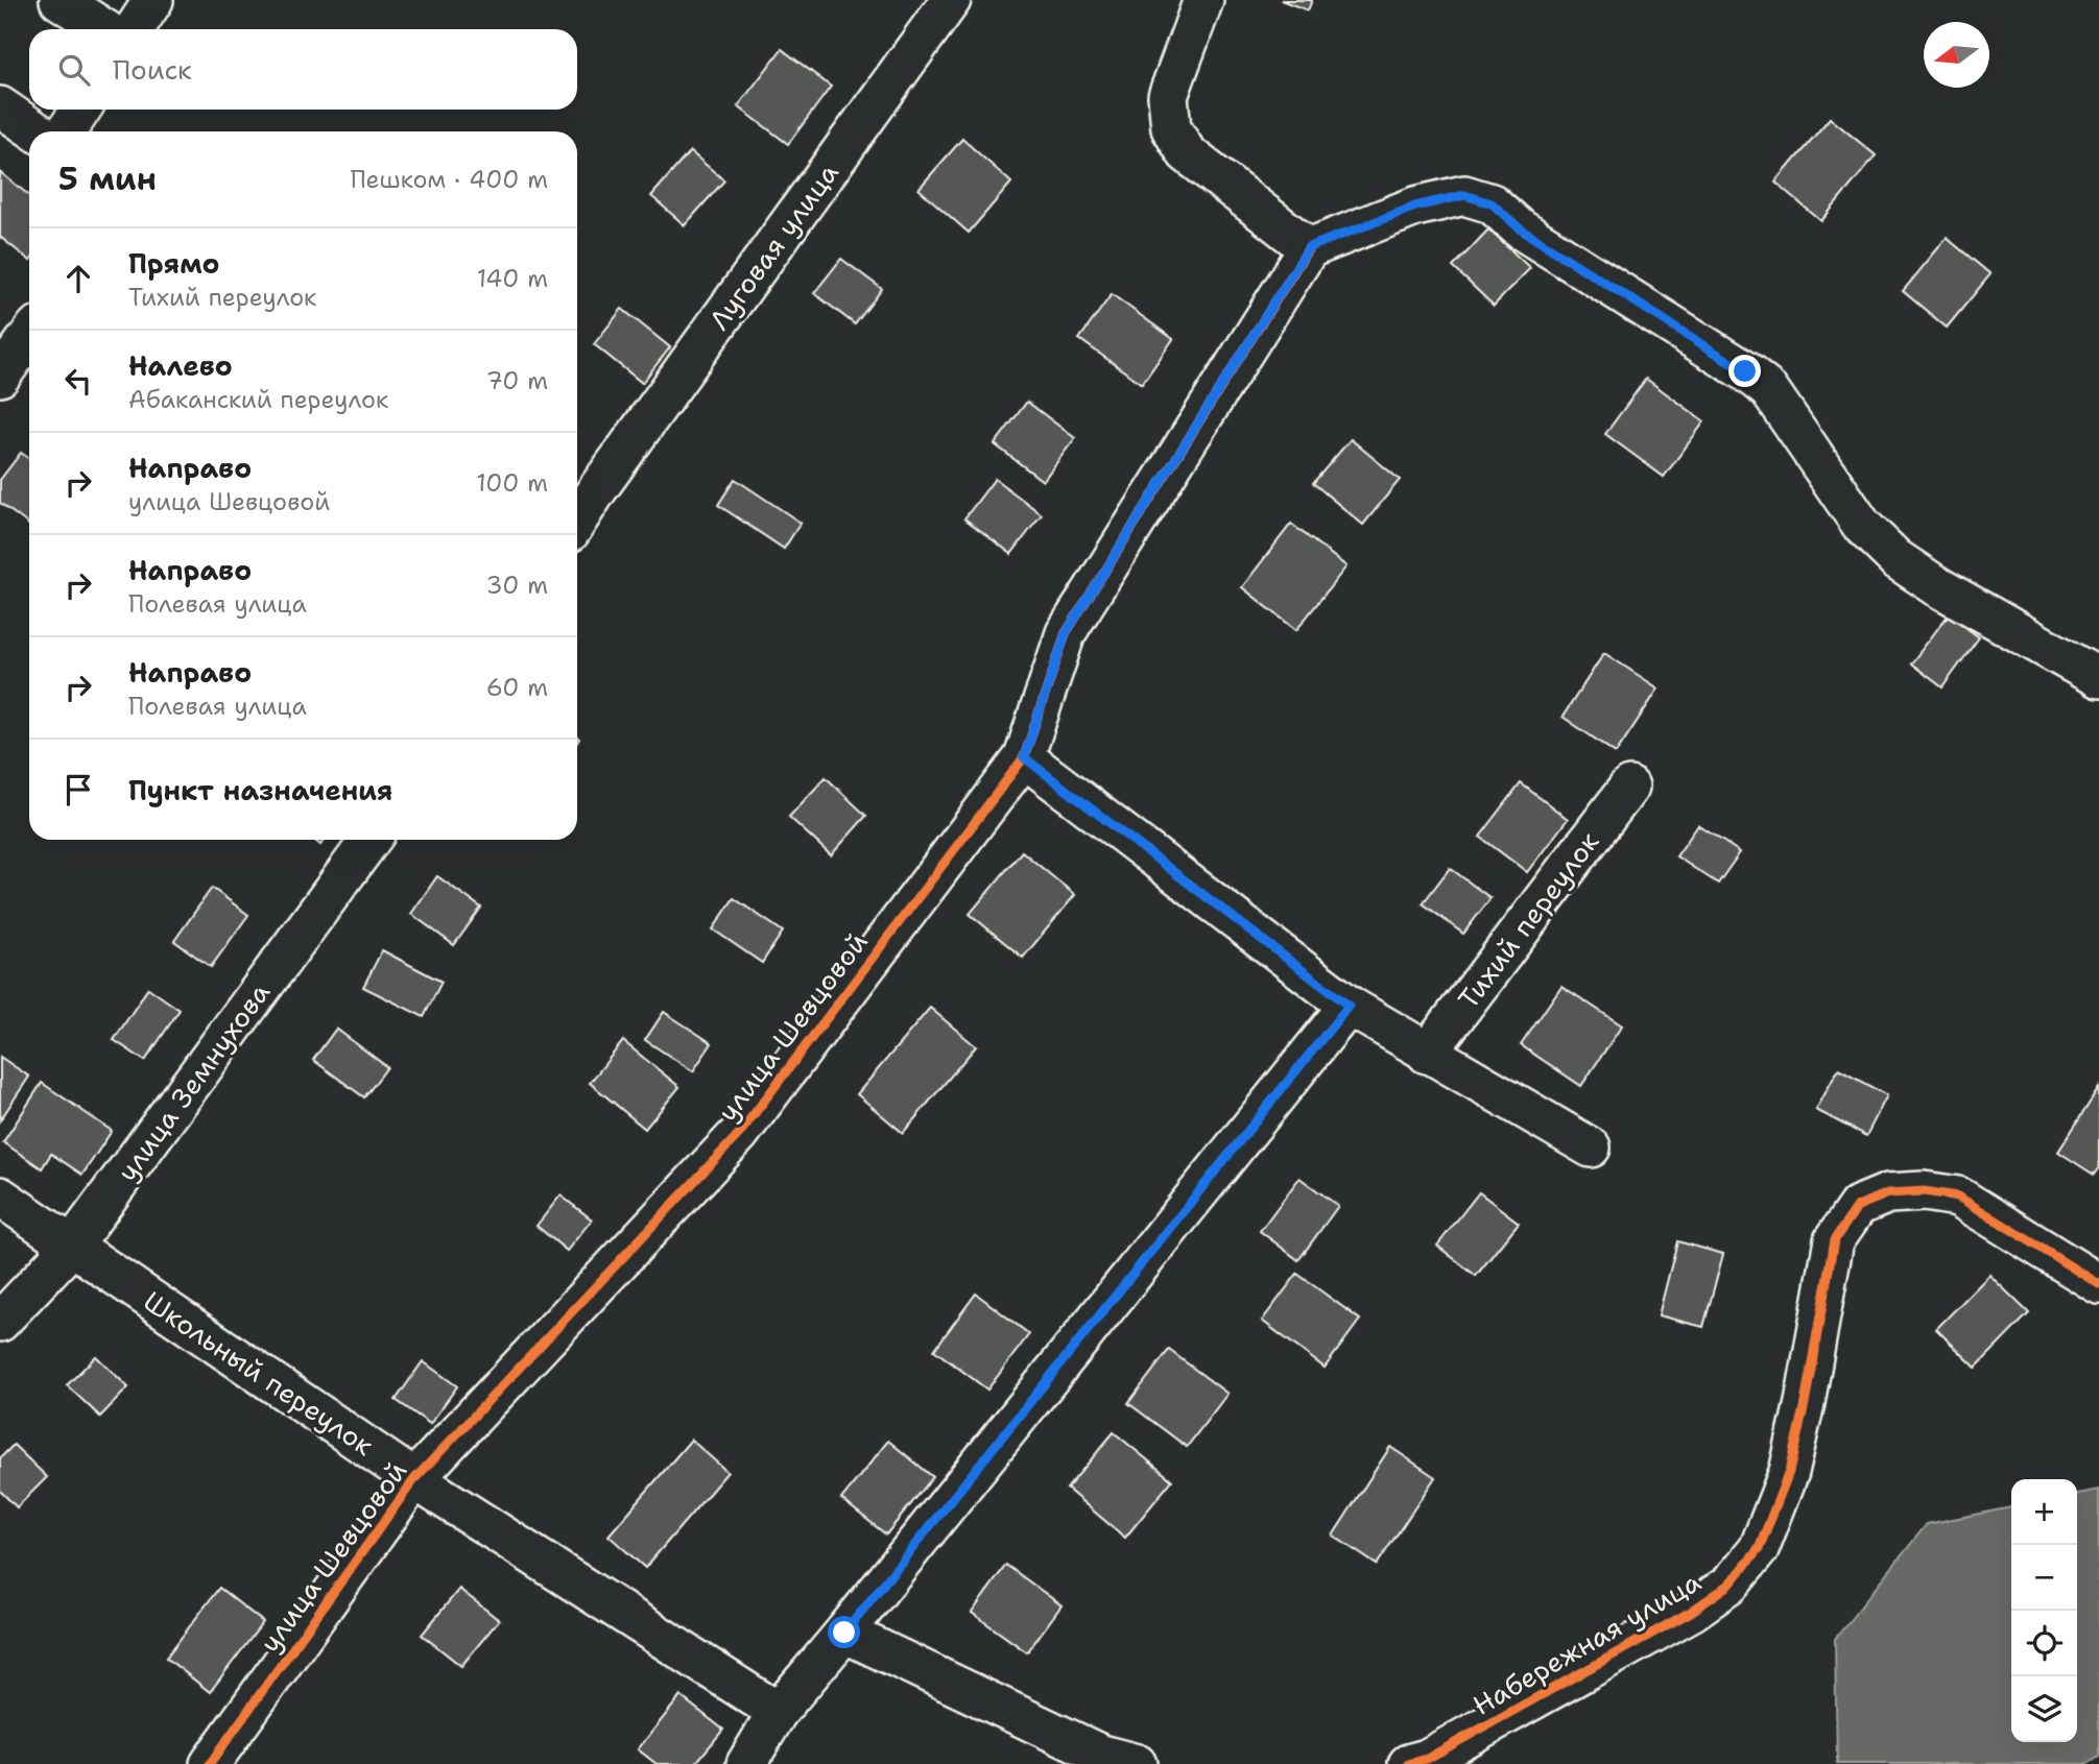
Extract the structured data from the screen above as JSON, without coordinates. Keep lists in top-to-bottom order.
{
  "streets": {
    "street": [
      "Луговая улица",
      "Тихий переулок",
      "улица Шевцовой",
      "улица Земнухова",
      "Школьный переулок",
      "Набережная улица"
    ]
  },
  "crossings": [
    ["улица Шевцовой", "Школьный переулок"],
    ["улица Земнухова", "Школьный переулок"]
  ],
  "north": "left",
  "page": {
    "search": "Поиск",
    "heading": ["5 мин", "Пешком · 400 m"],
    "list": [
      ["Прямо", "Тихий переулок", "140 m"],
      ["Налево", "Абаканский переулок", "70 m"],
      ["Направо", "улица Шевцовой", "100 m"],
      ["Направо", "Полевая улица", "30 m"],
      ["Направо", "Полевая улица", "60 m"],
      "Пункт назначения"
    ],
    "map_buttons": ["+", "−"]
  }
}
